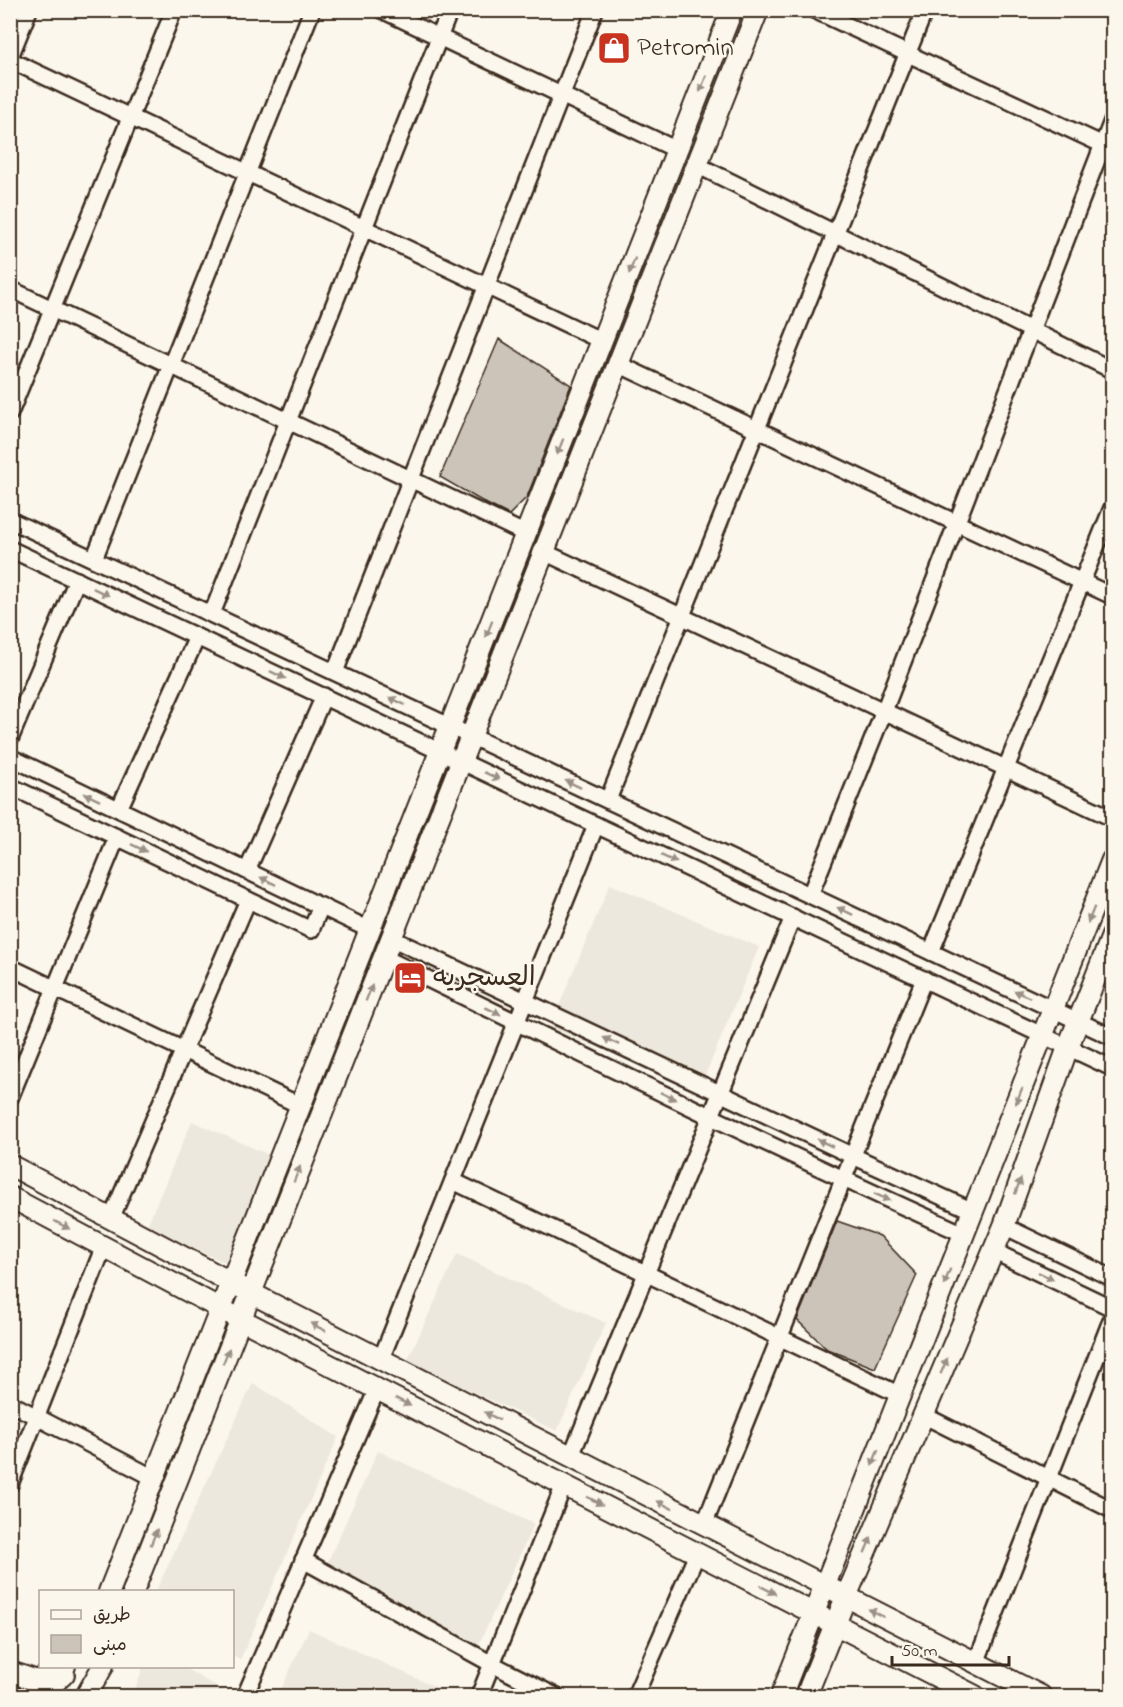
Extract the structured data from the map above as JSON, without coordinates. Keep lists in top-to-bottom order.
{
  "places": {
    "shop": ["Petromin"],
    "hotel": ["العسجريه"]
  },
  "legend": ["طريق", "مبنى"],
  "scale_bar": "50 m"
}
